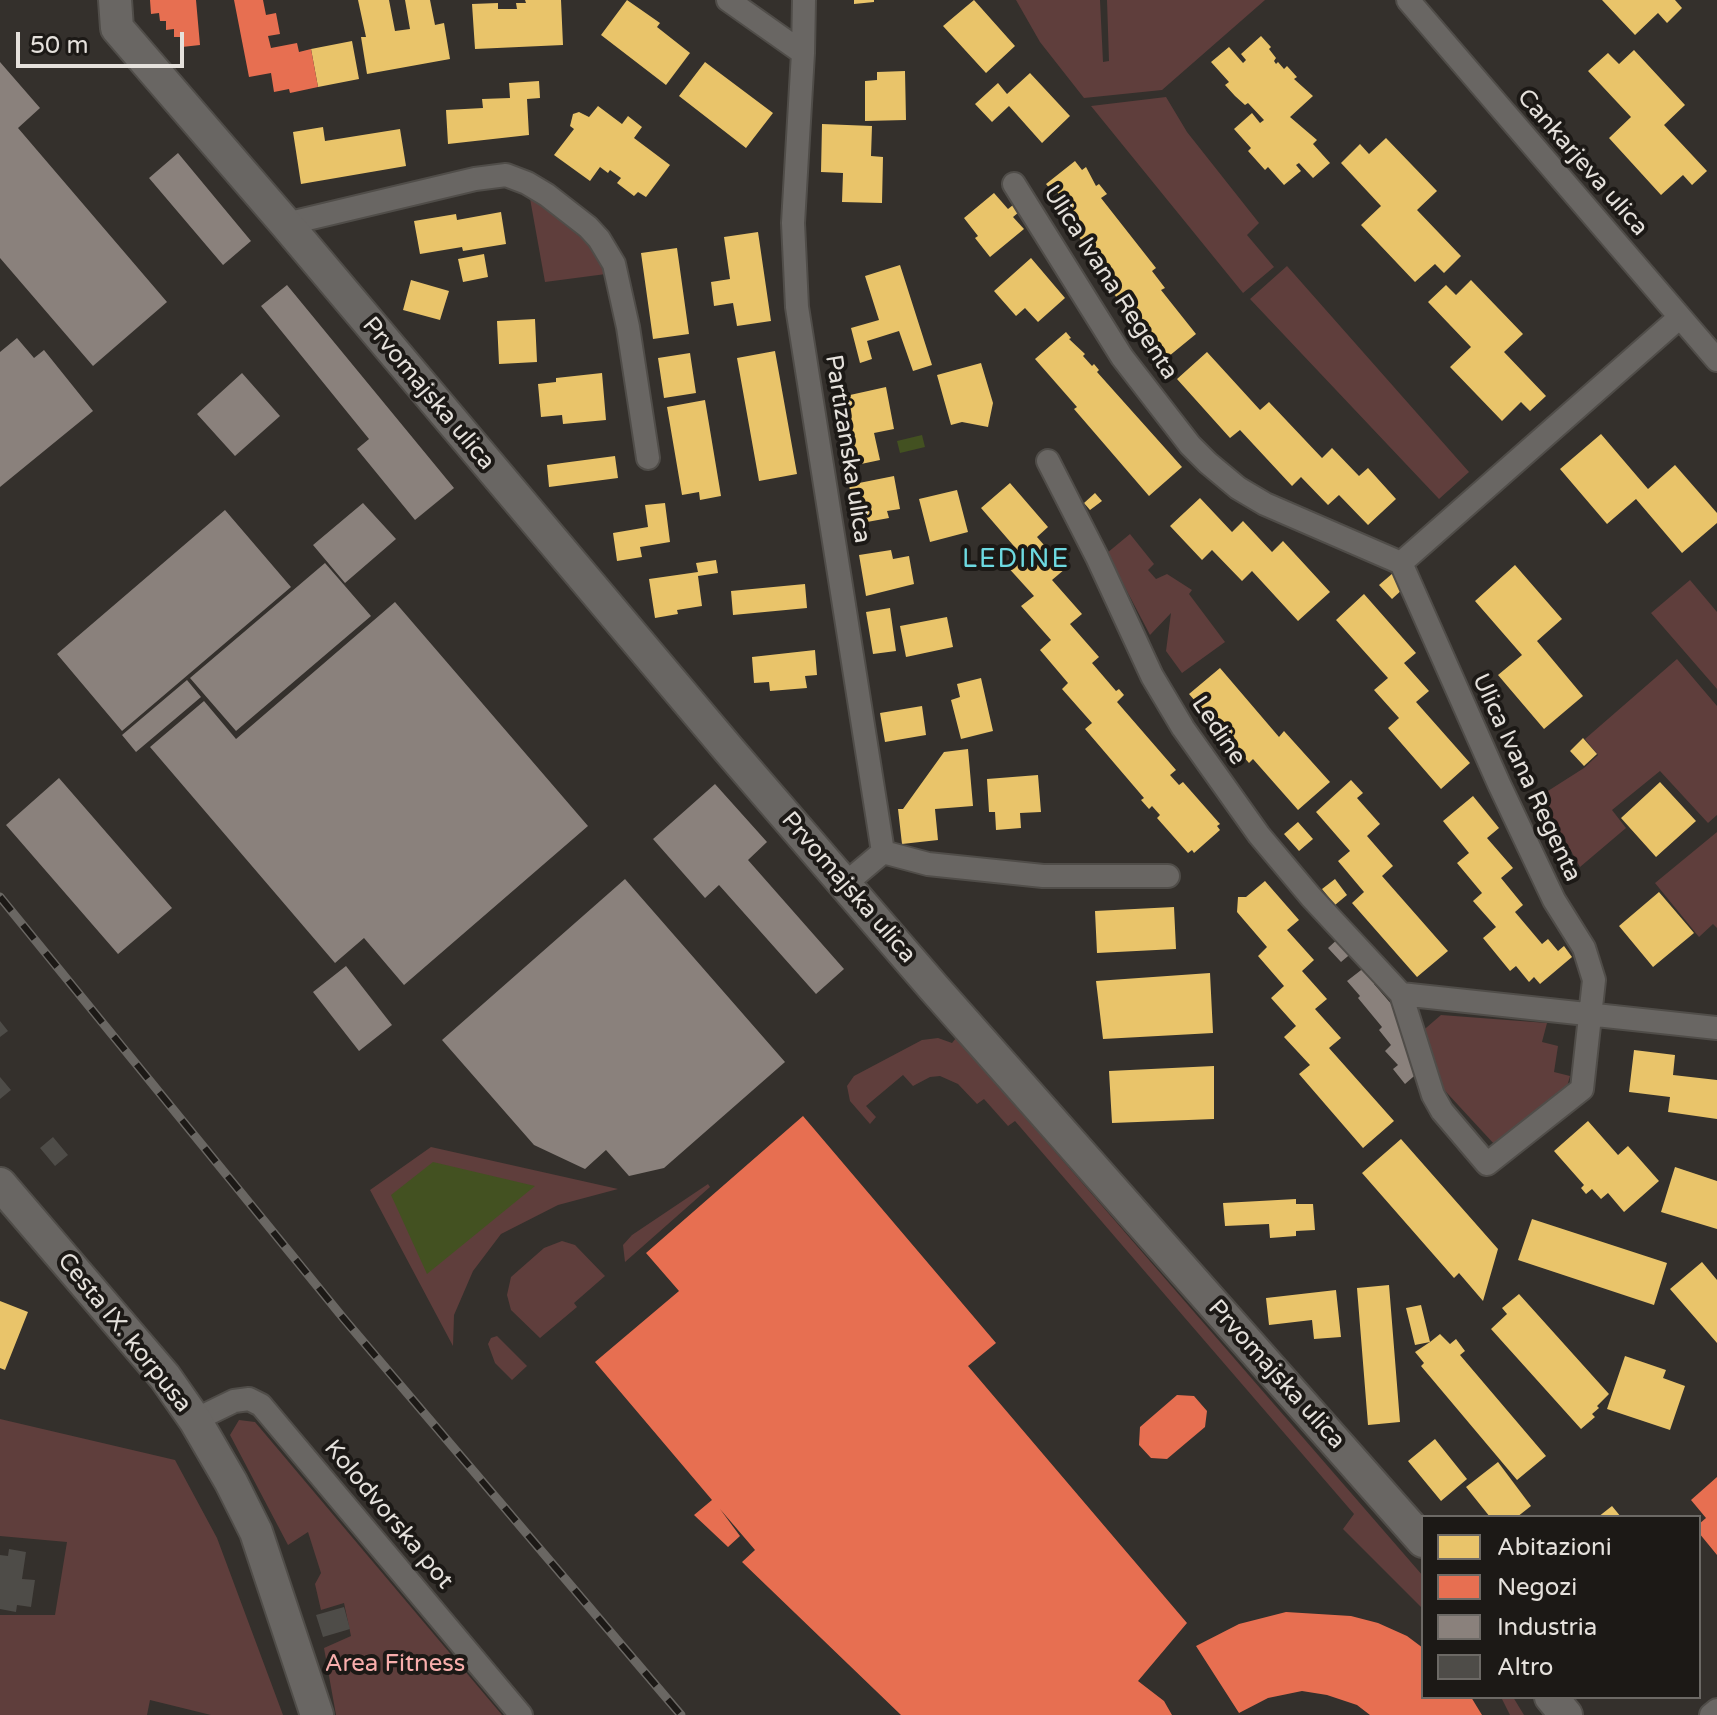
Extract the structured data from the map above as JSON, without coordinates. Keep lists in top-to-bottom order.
{
  "streets": {
    "street": [
      "Cankarjeva ulica",
      "Ulica Ivana Regenta",
      "Prvomajska ulica",
      "Partizanska ulica",
      "Ledine",
      "Cesta IX. korpusa",
      "Kolodvorska pot"
    ]
  },
  "crossings": [
    ["Ulica Ivana Regenta", "Ledine"],
    ["Cesta IX. korpusa", "Kolodvorska pot"]
  ],
  "districts": ["LEDINE"],
  "parks": ["Area Fitness"],
  "legend": [
    "Abitazioni",
    "Negozi",
    "Industria",
    "Altro"
  ],
  "scale_bar": "50 m"
}
